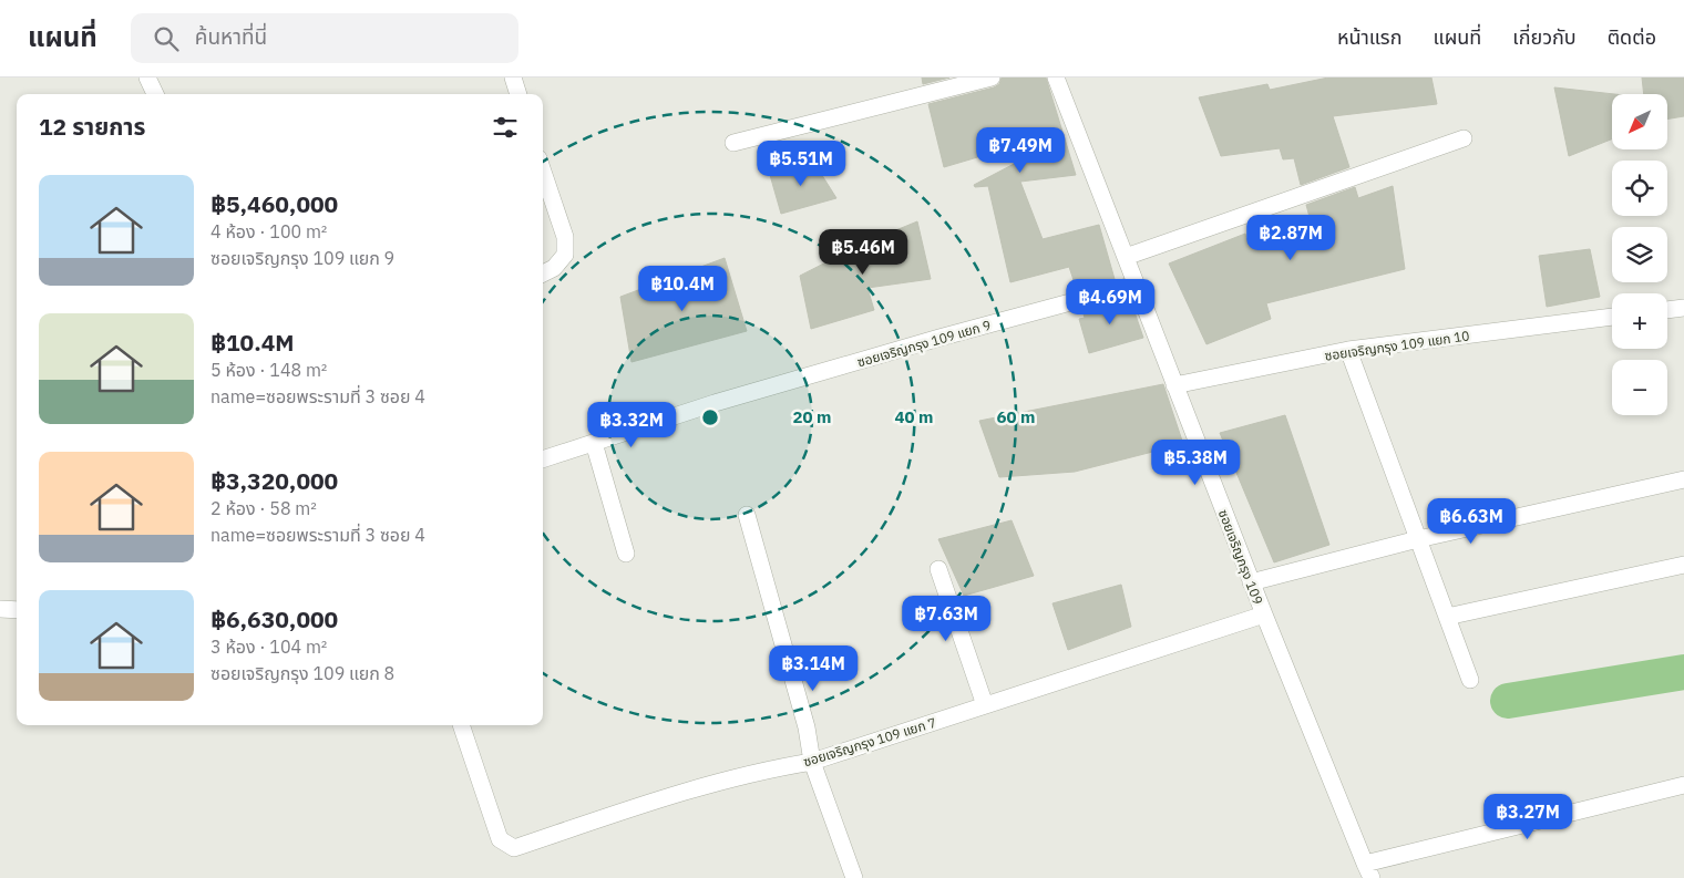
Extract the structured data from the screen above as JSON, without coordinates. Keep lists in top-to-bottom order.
{
  "streets": {
    "street": [
      "ซอยเจริญกรุง 109 แยก 9",
      "ซอยเจริญกรุง 109 แยก 10",
      "ซอยเจริญกรุง 109",
      "ซอยเจริญกรุง 109 แยก 7"
    ]
  },
  "crossings": [
    ["ซอยเจริญกรุง 109 แยก 9", "ซอยเจริญกรุง 109"],
    ["ซอยเจริญกรุง 109 แยก 10", "ซอยเจริญกรุง 109"],
    ["ซอยเจริญกรุง 109", "ซอยเจริญกรุง 109 แยก 7"]
  ],
  "north": "bottom left",
  "page": {
    "header": "แผนที่",
    "search": "ค้นหาที่นี่",
    "nav": [
      "หน้าแรก",
      "แผนที่",
      "เกี่ยวกับ",
      "ติดต่อ"
    ],
    "map_buttons": ["+", "−"],
    "heading": "12 รายการ",
    "price": [
      "฿7.49M",
      "฿5.51M",
      "฿2.87M",
      "฿5.46M",
      "฿10.4M",
      "฿4.69M",
      "฿3.32M",
      "฿5.38M",
      "฿6.63M",
      "฿7.63M",
      "฿3.14M",
      "฿3.27M"
    ],
    "list": [
      {
        "name": "฿5,460,000",
        "note": "4 ห้อง · 100 m² · ซอยเจริญกรุง 109 แยก 9"
      },
      {
        "name": "฿10.4M",
        "note": "5 ห้อง · 148 m² · name=ซอยพระรามที่ 3 ซอย 4"
      },
      {
        "name": "฿3,320,000",
        "note": "2 ห้อง · 58 m² · name=ซอยพระรามที่ 3 ซอย 4"
      },
      {
        "name": "฿6,630,000",
        "note": "3 ห้อง · 104 m² · ซอยเจริญกรุง 109 แยก 8"
      }
    ]
  },
  "rings": ["20 m", "40 m", "60 m"]
}
